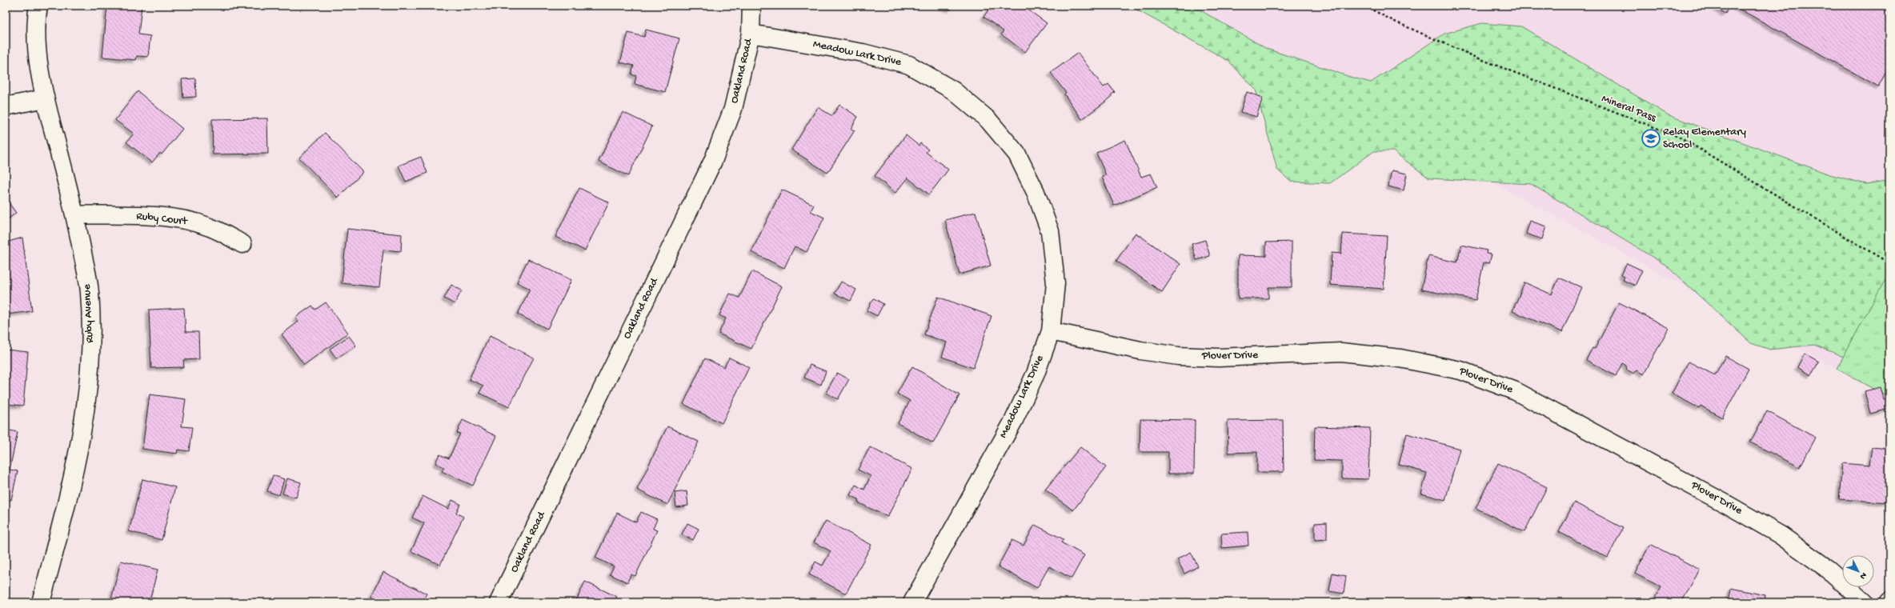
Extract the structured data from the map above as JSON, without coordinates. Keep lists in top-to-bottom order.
{
  "streets": {
    "street": [
      "Meadow Lark Drive",
      "Oakland Road",
      "Ruby Court",
      "Ruby Avenue",
      "Plover Drive"
    ],
    "path": ["Mineral Pass"]
  },
  "crossings": [
    ["Meadow Lark Drive", "Oakland Road"],
    ["Meadow Lark Drive", "Plover Drive"],
    ["Ruby Court", "Ruby Avenue"]
  ],
  "places": {
    "school or university": ["Relay Elementary School"]
  },
  "north": "bottom right"
}
